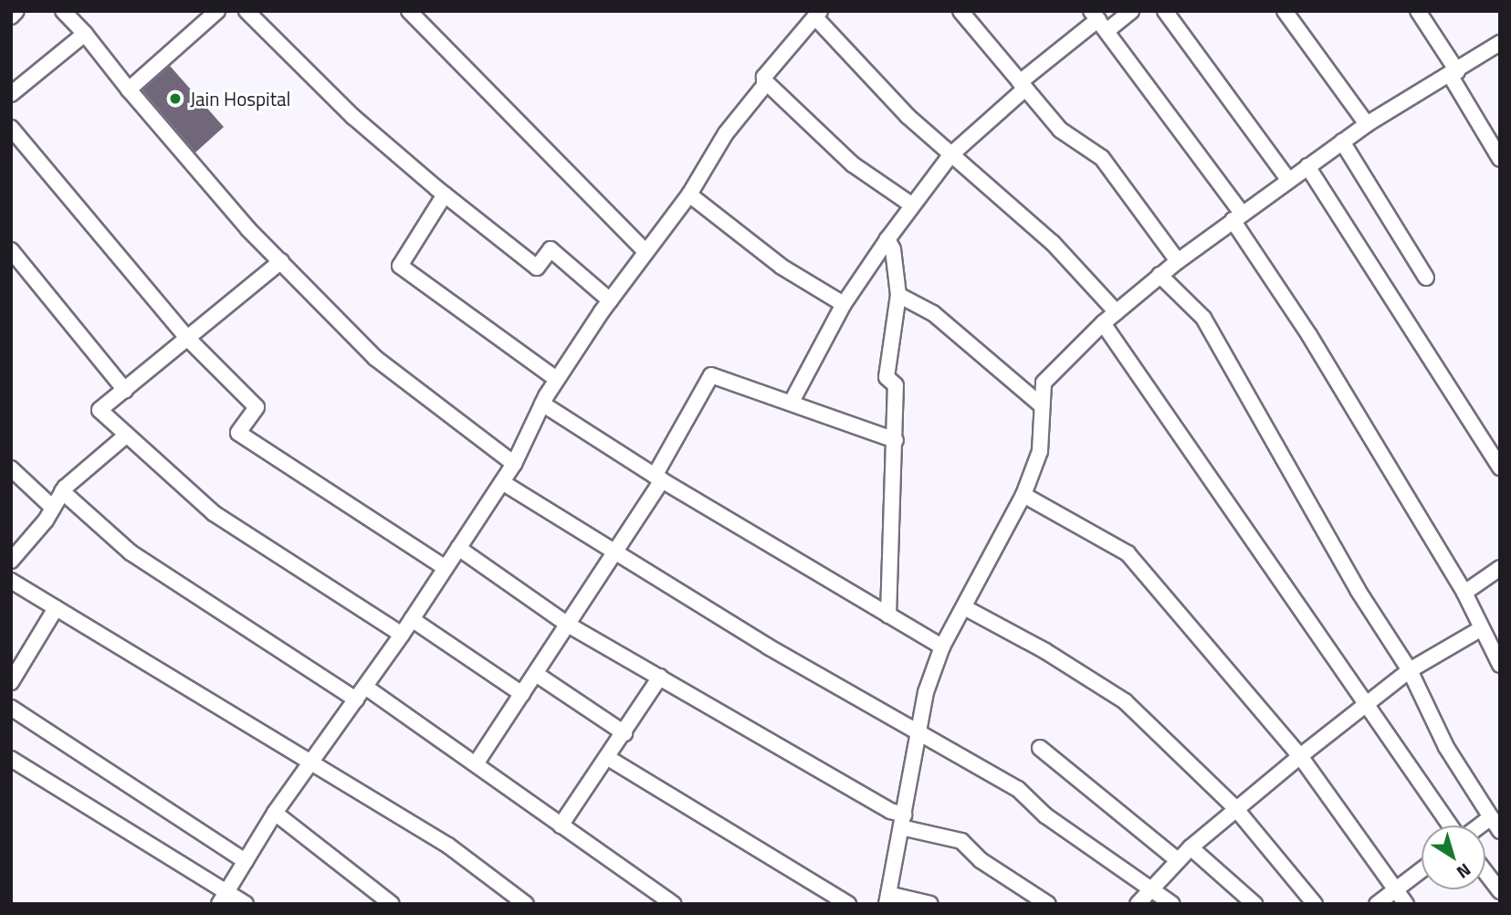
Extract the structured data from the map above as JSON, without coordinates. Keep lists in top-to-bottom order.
{
  "places": ["Jain Hospital"],
  "north": "bottom right"
}
